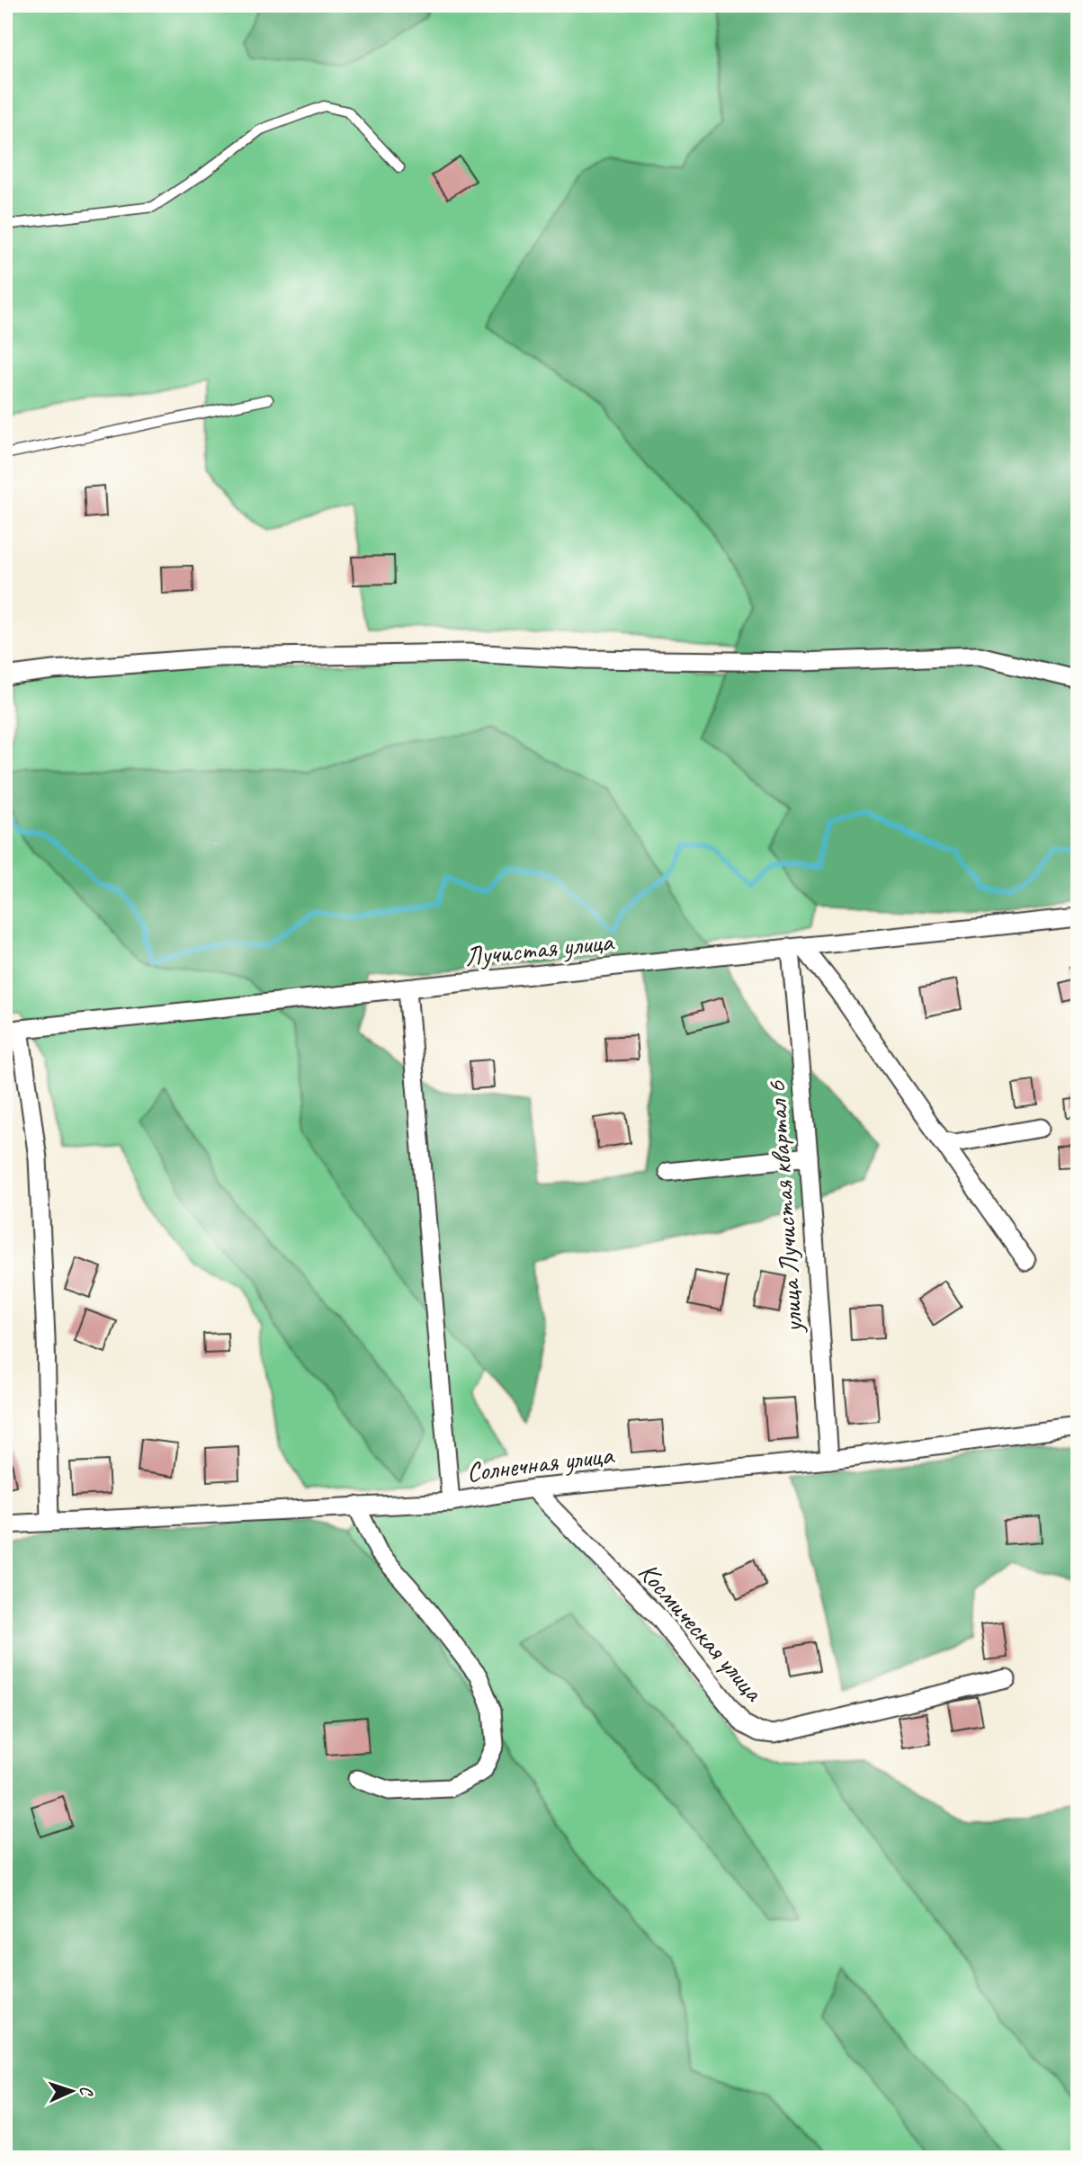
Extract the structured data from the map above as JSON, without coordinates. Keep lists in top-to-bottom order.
{
  "streets": {
    "street": [
      "Лучистая улица",
      "улица Лучистая квартал 6",
      "Солнечная улица",
      "Космическая улица"
    ]
  },
  "crossings": [
    ["Лучистая улица", "улица Лучистая квартал 6"],
    ["улица Лучистая квартал 6", "Солнечная улица"],
    ["Солнечная улица", "Космическая улица"]
  ],
  "north": "right"
}
